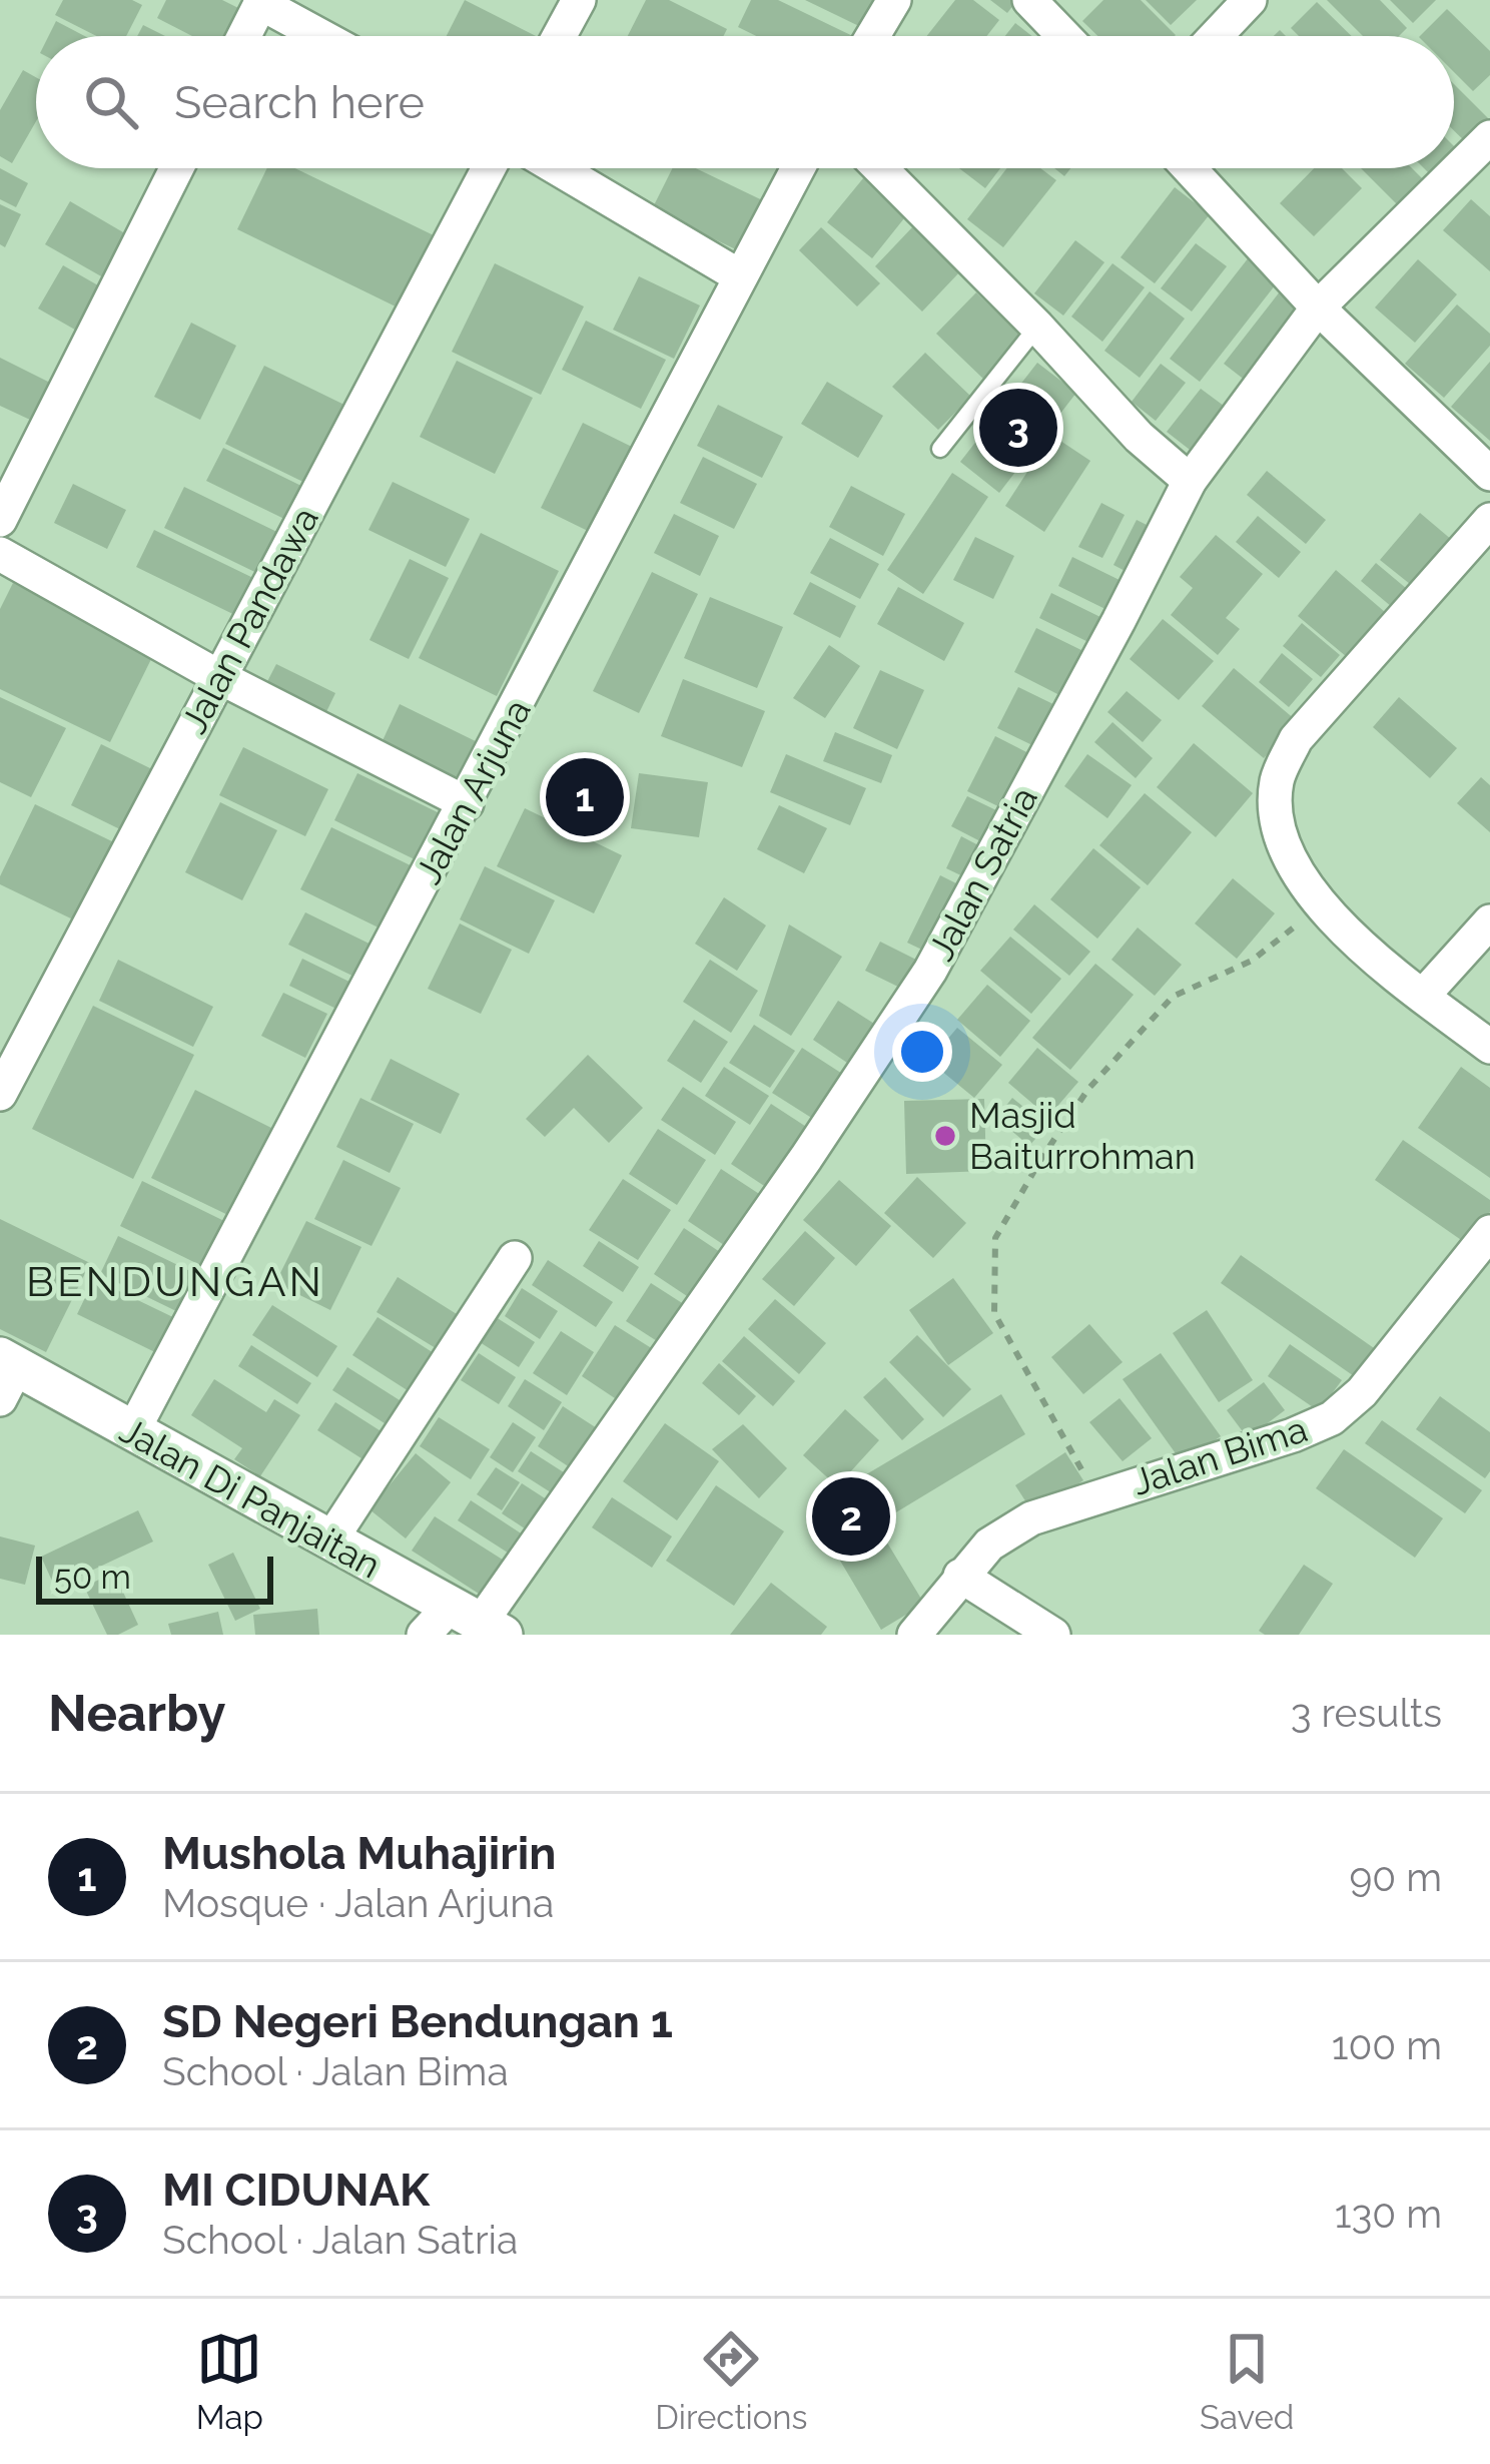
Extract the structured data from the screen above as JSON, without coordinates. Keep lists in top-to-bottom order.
{
  "streets": {
    "street": [
      "Jalan Pandawa",
      "Jalan Arjuna",
      "Jalan Satria",
      "Jalan Bima",
      "Jalan Di Panjaitan"
    ]
  },
  "crossings": [
    ["Jalan Arjuna", "Jalan Di Panjaitan"],
    ["Jalan Satria", "Jalan Di Panjaitan"]
  ],
  "districts": ["BENDUNGAN"],
  "places": ["Masjid Baiturrohman"],
  "scale_bar": "50 m",
  "page": {
    "search": "Search here",
    "pins": ["3", "1", "2"],
    "scale": "50 m",
    "heading": ["Nearby", "3 results"],
    "list": [
      {
        "mark": "1",
        "name": "Mushola Muhajirin",
        "note": "Mosque · Jalan Arjuna",
        "value": "90 m"
      },
      {
        "mark": "2",
        "name": "SD Negeri Bendungan 1",
        "note": "School · Jalan Bima",
        "value": "100 m"
      },
      {
        "mark": "3",
        "name": "MI CIDUNAK",
        "note": "School · Jalan Satria",
        "value": "130 m"
      }
    ],
    "nav": ["Map", "Directions", "Saved"]
  }
}
